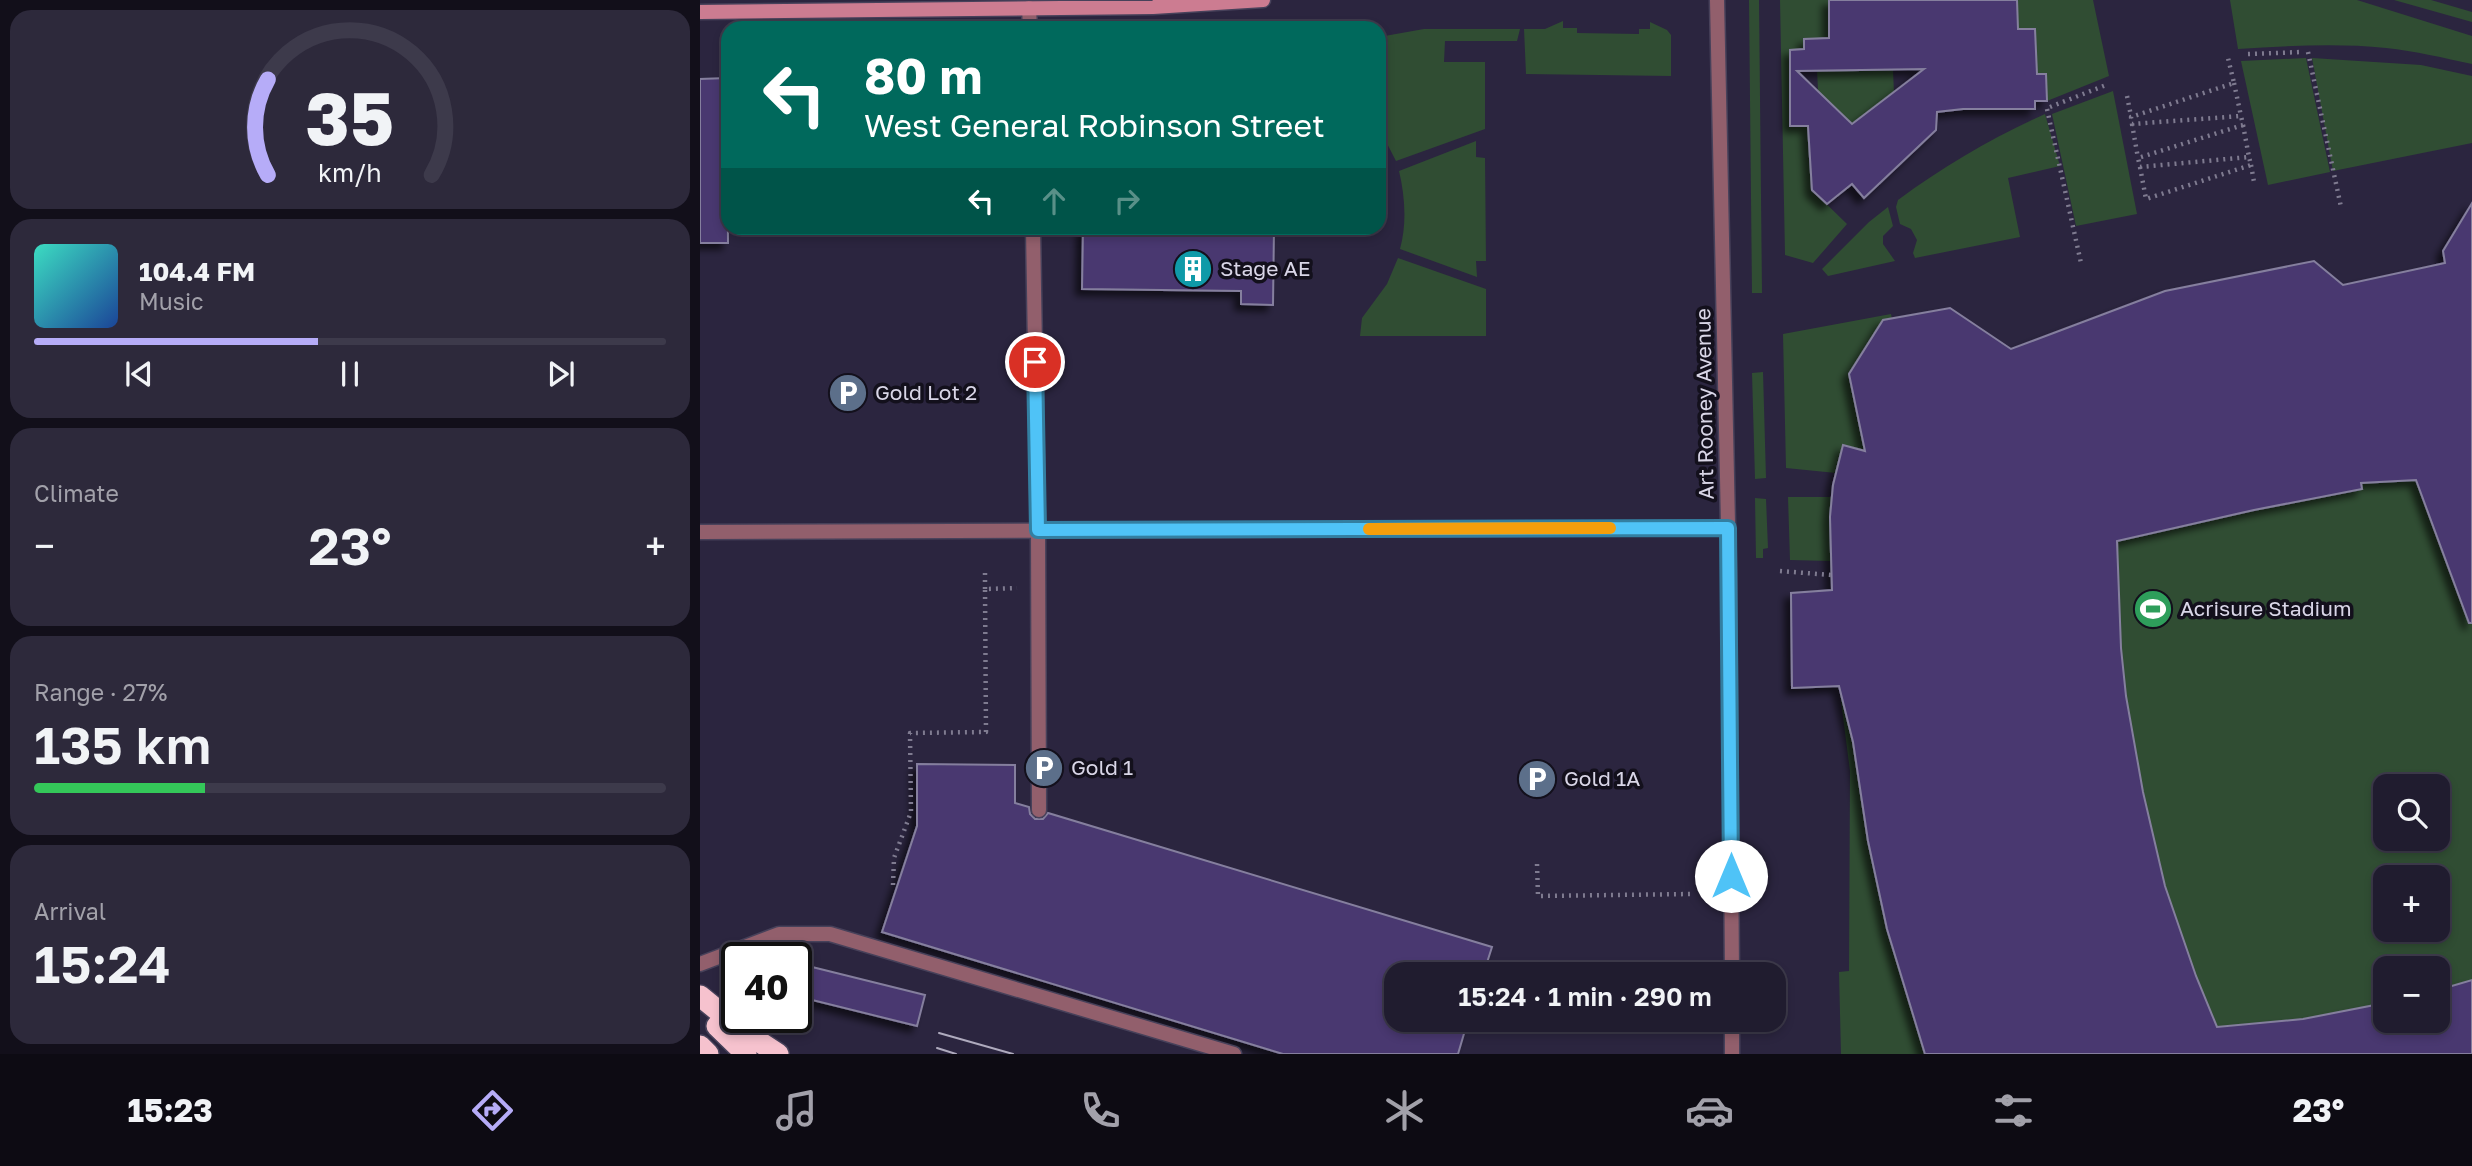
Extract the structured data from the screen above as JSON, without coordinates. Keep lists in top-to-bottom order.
{
  "streets": {
    "street": ["Art Rooney Avenue"]
  },
  "places": {
    "building": ["Stage AE"],
    "parking": ["Gold Lot 2", "Gold 1", "Gold 1A"],
    "sports": ["Acrisure Stadium"]
  },
  "page": {
    "turn": ["80 m", "West General Robinson Street"],
    "song": ["104.4 FM", "Music"],
    "tile": [
      "Climate",
      ["Range · 27%", "135 km"],
      ["Arrival", "15:24"]
    ],
    "heat": ["−", "23°", "+"],
    "map_buttons": ["+", "−"],
    "limit": "40",
    "trip": "15:24 · 1 min · 290 m",
    "tabs": ["15:23", "23°"],
    "gauge": ["35", "km/h"]
  }
}
